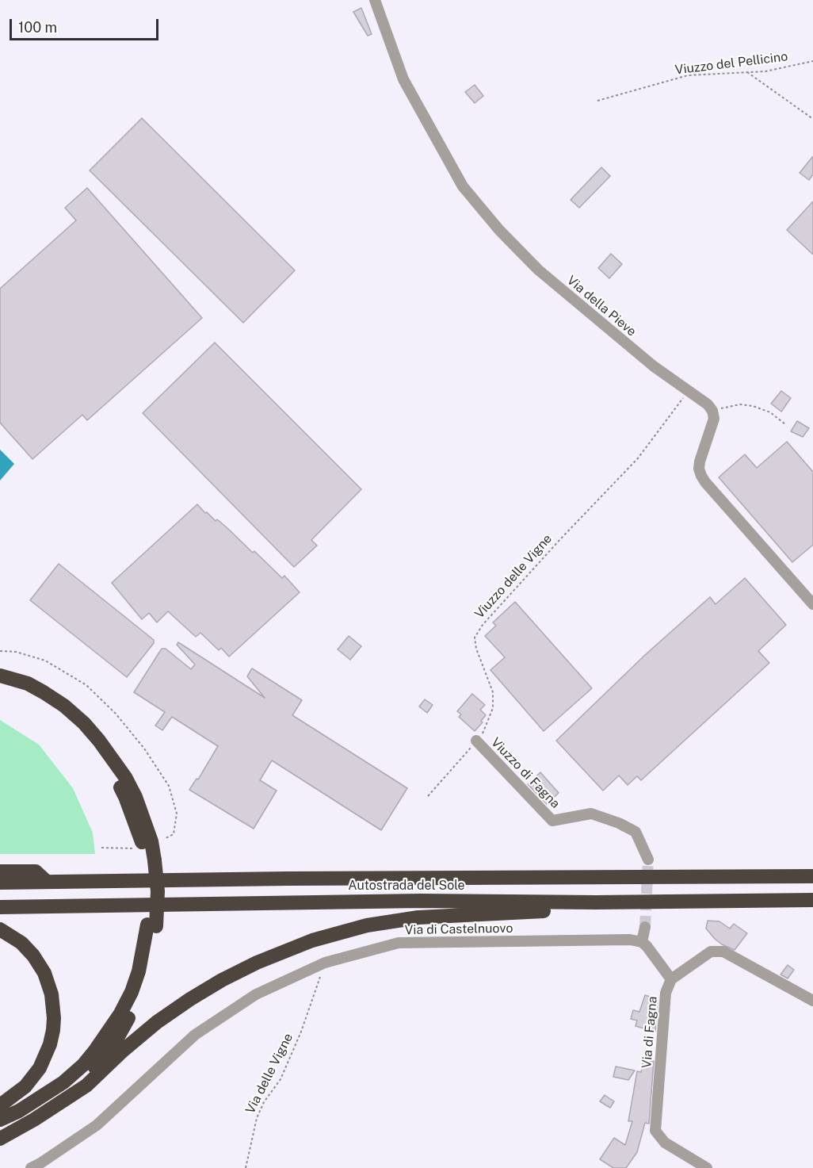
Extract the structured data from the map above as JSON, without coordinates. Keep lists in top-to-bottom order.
{
  "streets": {
    "highway": ["Autostrada del Sole"],
    "street": [
      "Via della Pieve",
      "Viuzzo di Fagna",
      "Via di Castelnuovo",
      "Via di Fagna"
    ],
    "path": ["Viuzzo del Pellicino", "Viuzzo delle Vigne", "Via delle Vigne"]
  },
  "crossings": [
    ["Via della Pieve", "Viuzzo delle Vigne"],
    ["Viuzzo delle Vigne", "Viuzzo di Fagna"],
    ["Via di Castelnuovo", "Via delle Vigne"]
  ],
  "scale_bar": "100 m"
}
